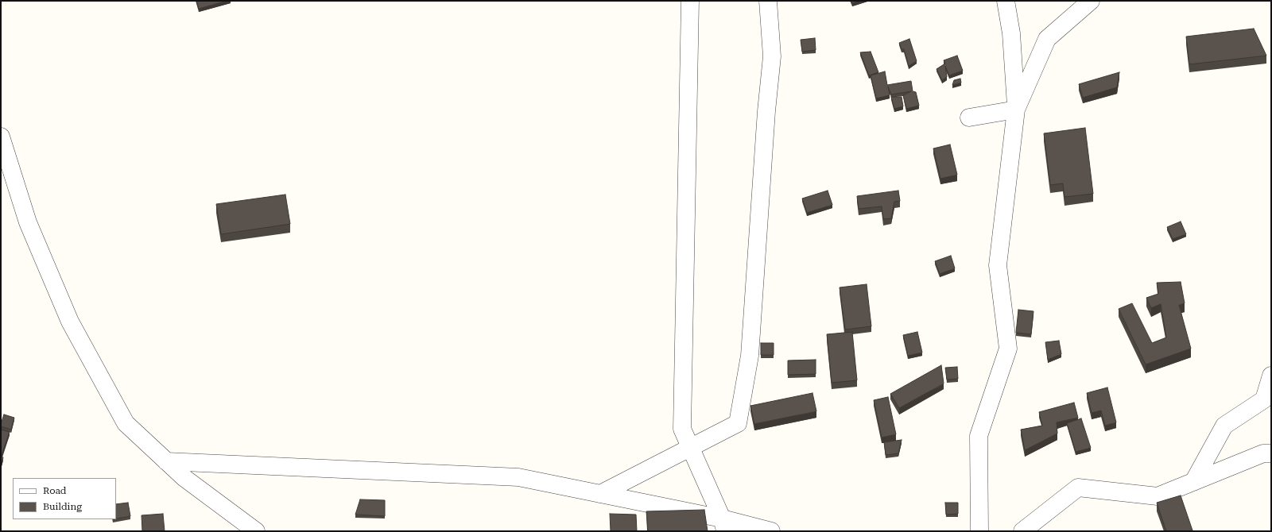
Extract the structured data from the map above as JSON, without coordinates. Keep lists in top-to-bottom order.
{
  "legend": ["Road", "Building"]
}
